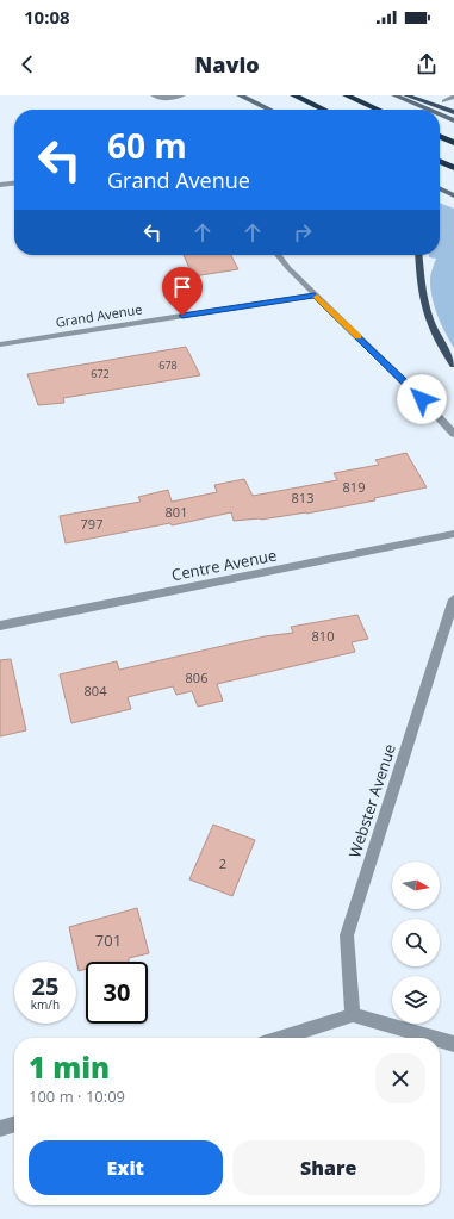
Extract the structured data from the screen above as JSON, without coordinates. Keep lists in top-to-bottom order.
{
  "streets": {
    "street": ["Grand Avenue", "Centre Avenue", "Webster Avenue"]
  },
  "house_numbers": [
    "678",
    "672",
    "819",
    "813",
    "801",
    "797",
    "810",
    "806",
    "804",
    "2",
    "701"
  ],
  "north": "right",
  "page": {
    "status": "10:08",
    "header": "Navio",
    "turn": ["60 m", "Grand Avenue"],
    "speed": "25 km/h",
    "limit": "30",
    "heading": ["1 min", "100 m · 10:09"],
    "buttons": ["Exit", "Share"]
  }
}
